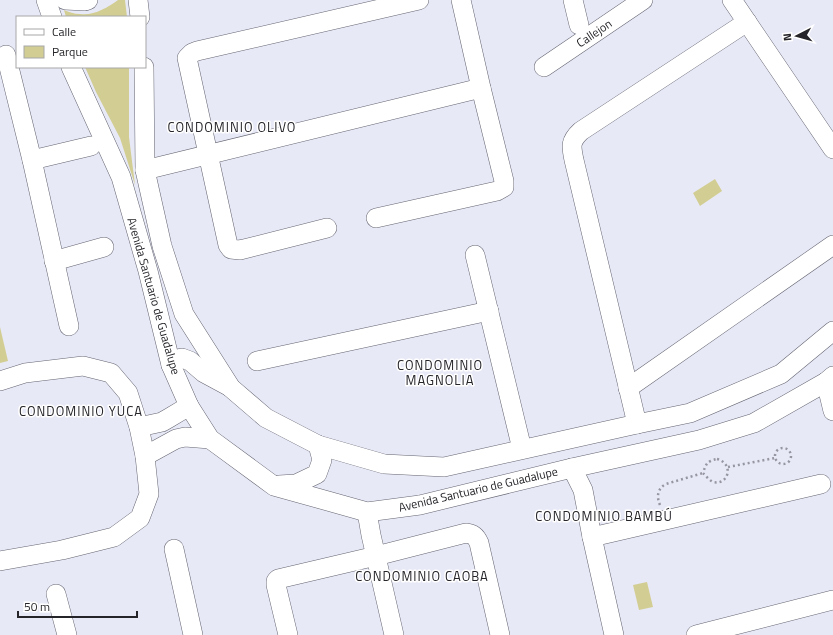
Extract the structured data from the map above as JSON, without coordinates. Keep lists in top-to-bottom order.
{
  "streets": {
    "street": ["Callejon", "Avenida Santuario de Guadalupe"]
  },
  "districts": [
    "CONDOMINIO OLIVO",
    "CONDOMINIO MAGNOLIA",
    "CONDOMINIO YUCA",
    "CONDOMINIO BAMBÚ",
    "CONDOMINIO CAOBA"
  ],
  "legend": ["Calle", "Parque"],
  "scale_bar": "50 m",
  "north": "left"
}
